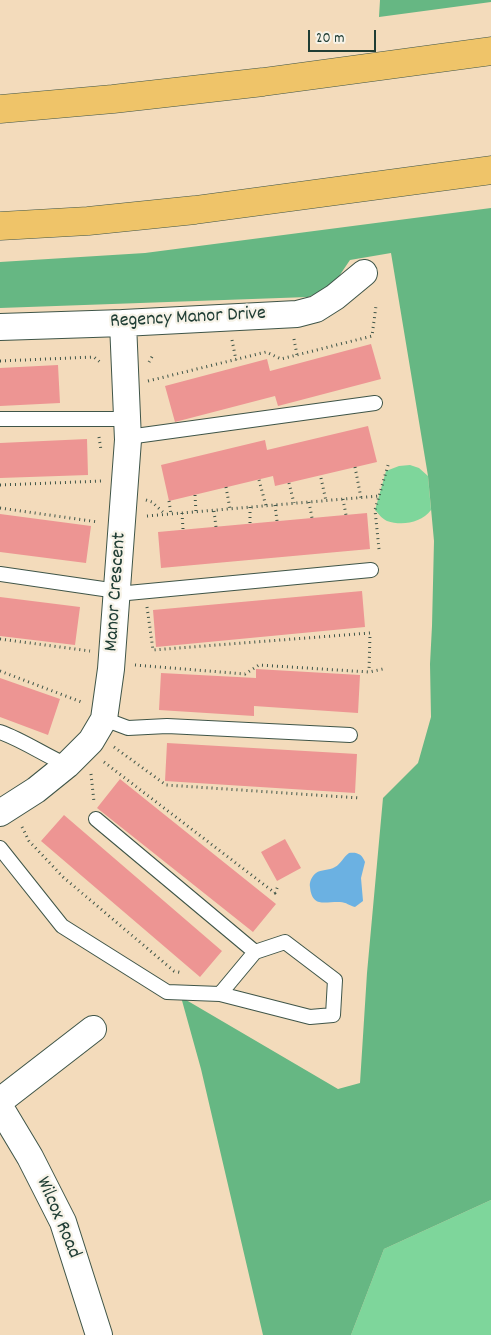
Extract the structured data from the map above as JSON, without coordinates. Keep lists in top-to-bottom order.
{
  "streets": {
    "street": ["Regency Manor Drive", "Manor Crescent", "Wilcox Road"]
  },
  "crossings": [
    ["Regency Manor Drive", "Manor Crescent"]
  ],
  "scale_bar": "20 m"
}
